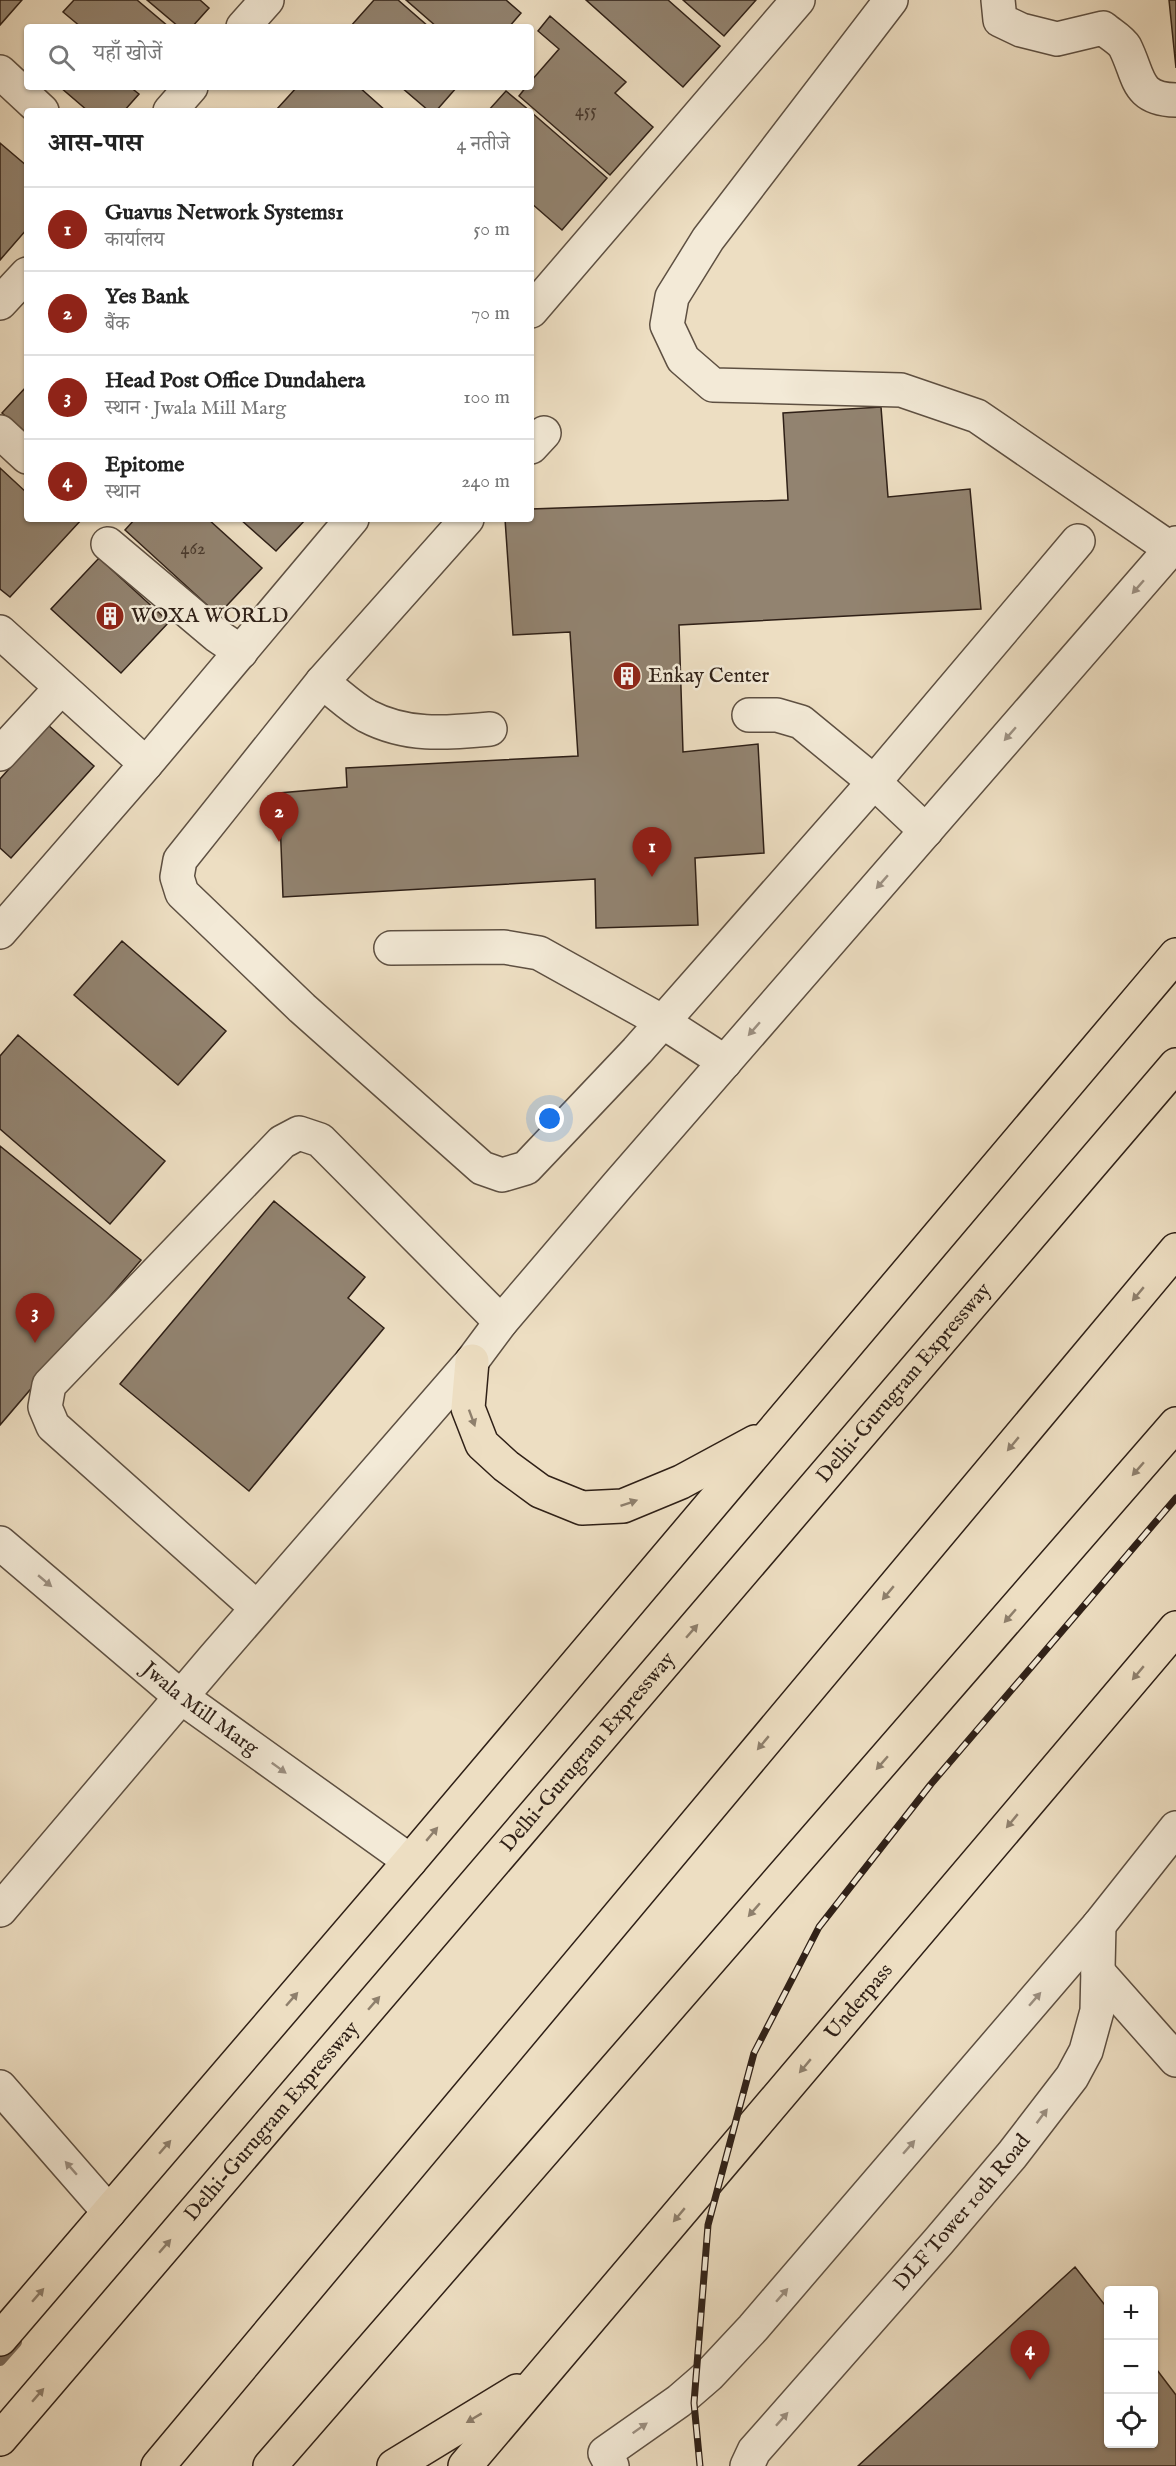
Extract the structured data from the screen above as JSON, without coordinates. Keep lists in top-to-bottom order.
{
  "streets": {
    "main road": ["Delhi-Gurugram Expressway", "Underpass"],
    "street": ["Jwala Mill Marg", "DLF Tower 10th Road"]
  },
  "one_way": ["Jwala Mill Marg"],
  "places": {
    "building": ["WOXA WORLD", "Enkay Center"]
  },
  "house_numbers": ["455", "462"],
  "page": {
    "search": "यहाँ खोजें",
    "heading": ["आस-पास", "4 नतीजे"],
    "list": [
      {
        "mark": "1",
        "name": "Guavus Network Systems1",
        "note": "कार्यालय",
        "value": "50 m"
      },
      {
        "mark": "2",
        "name": "Yes Bank",
        "note": "बैंक",
        "value": "70 m"
      },
      {
        "mark": "3",
        "name": "Head Post Office Dundahera",
        "note": "स्थान · Jwala Mill Marg",
        "value": "100 m"
      },
      {
        "mark": "4",
        "name": "Epitome",
        "note": "स्थान",
        "value": "240 m"
      }
    ],
    "pins": [
      "2",
      "1",
      "3",
      "4"
    ],
    "map_buttons": ["+", "−"]
  }
}
